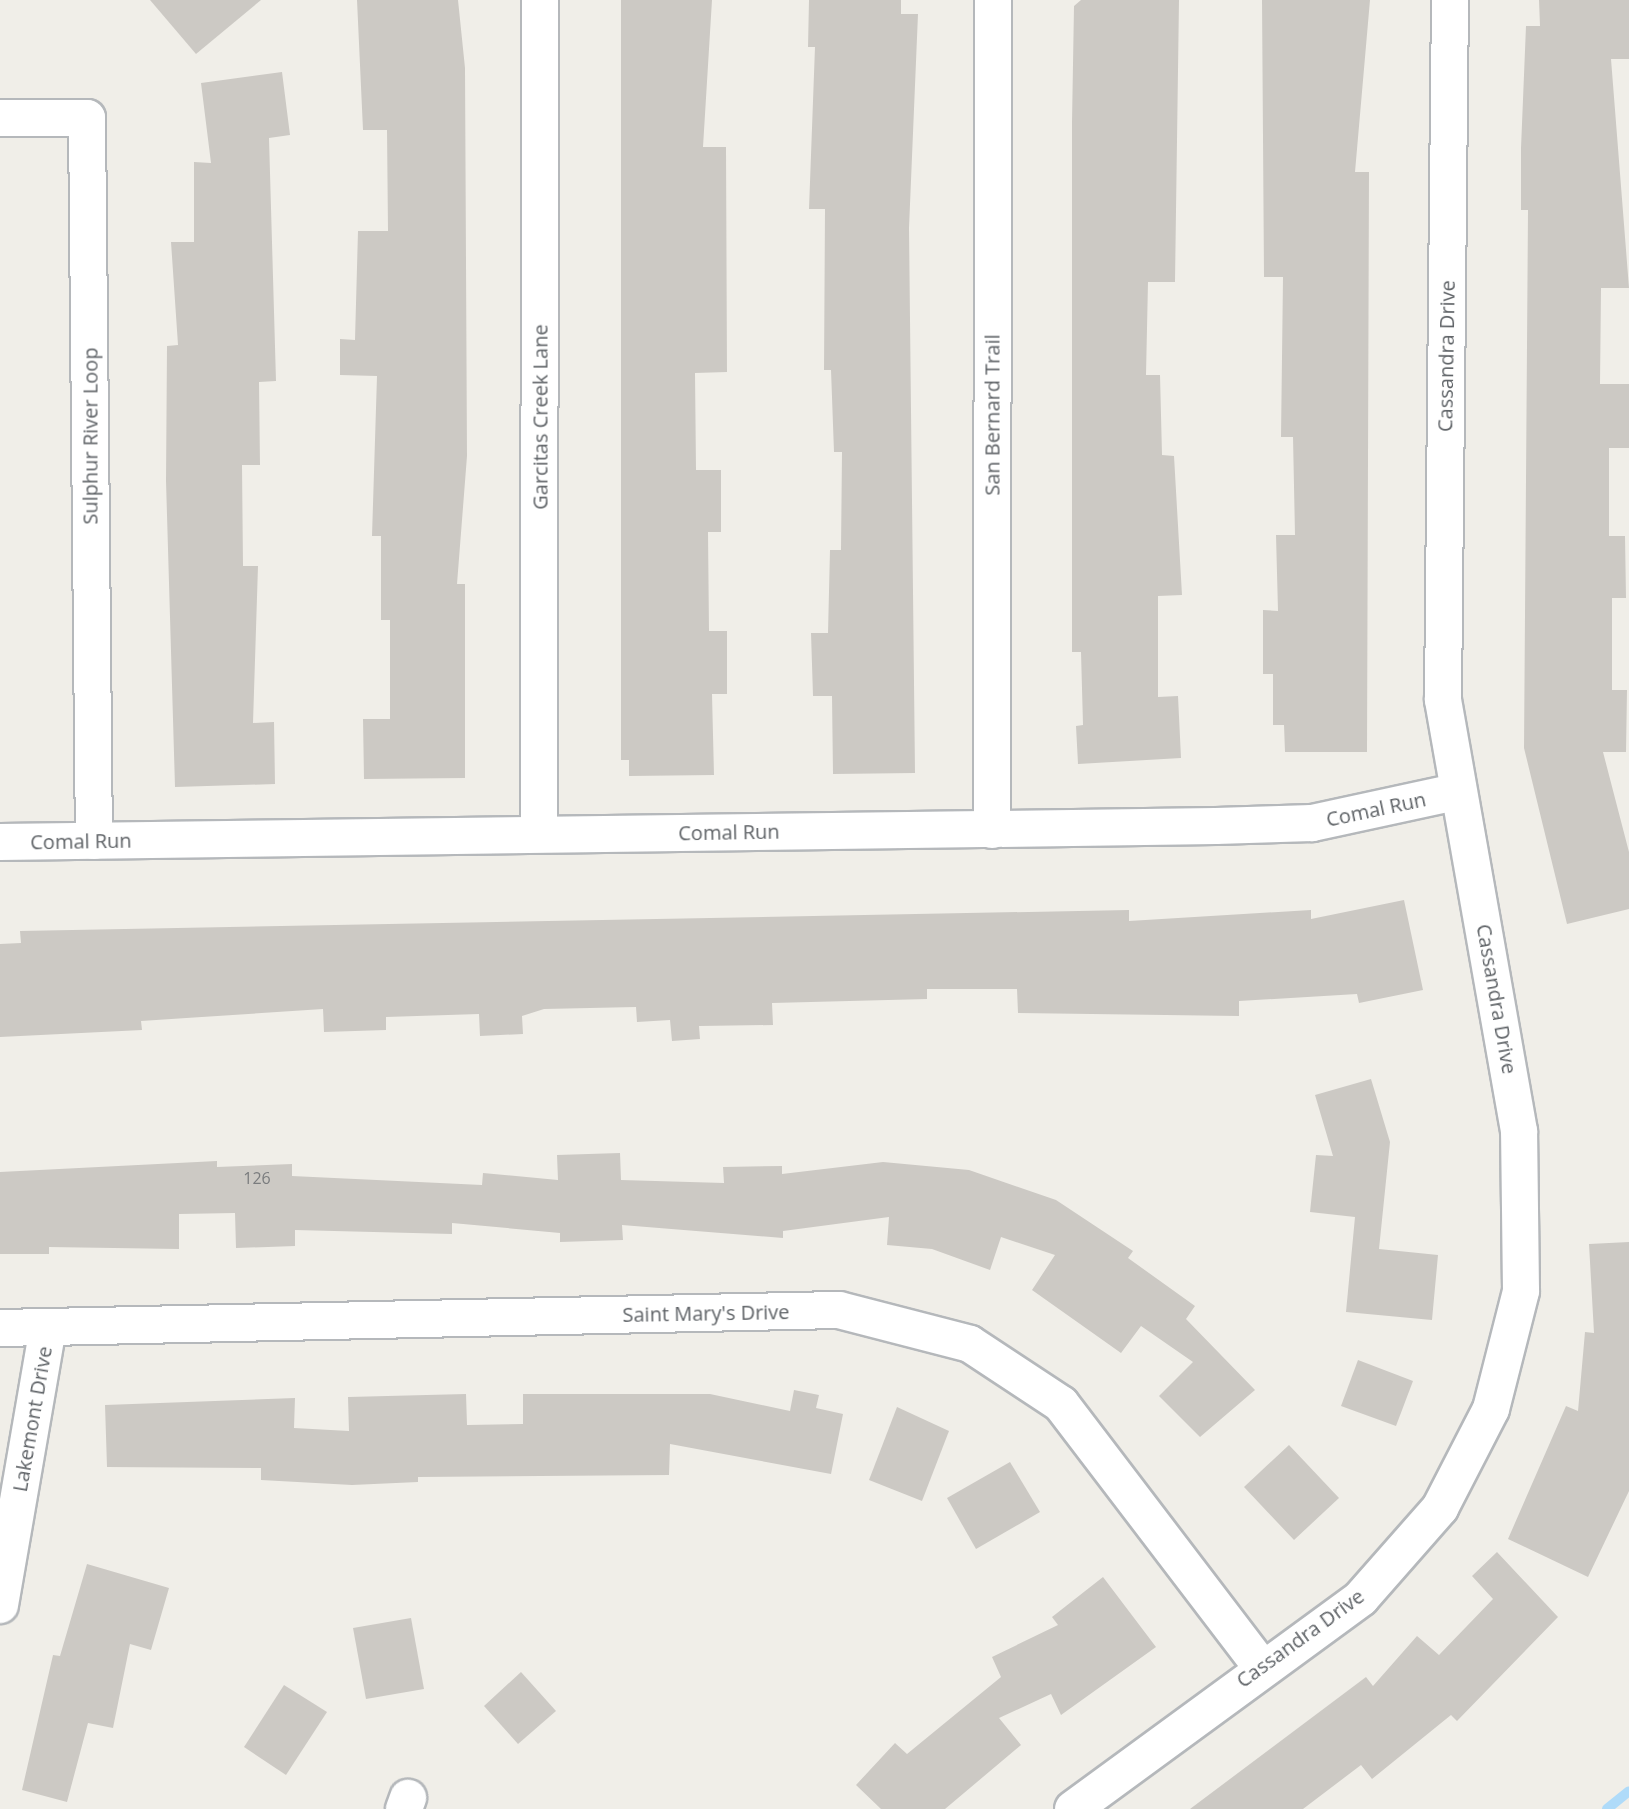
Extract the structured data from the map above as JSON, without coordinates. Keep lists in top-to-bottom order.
{
  "streets": {
    "street": [
      "Cassandra Drive",
      "San Bernard Trail",
      "Garcitas Creek Lane",
      "Sulphur River Loop",
      "Comal Run",
      "Saint Mary's Drive",
      "Lakemont Drive"
    ]
  },
  "crossings": [
    ["Cassandra Drive", "Comal Run"],
    ["Cassandra Drive", "Saint Mary's Drive"],
    ["San Bernard Trail", "Comal Run"],
    ["Garcitas Creek Lane", "Comal Run"],
    ["Sulphur River Loop", "Comal Run"],
    ["Saint Mary's Drive", "Lakemont Drive"]
  ],
  "house_numbers": ["126"]
}
